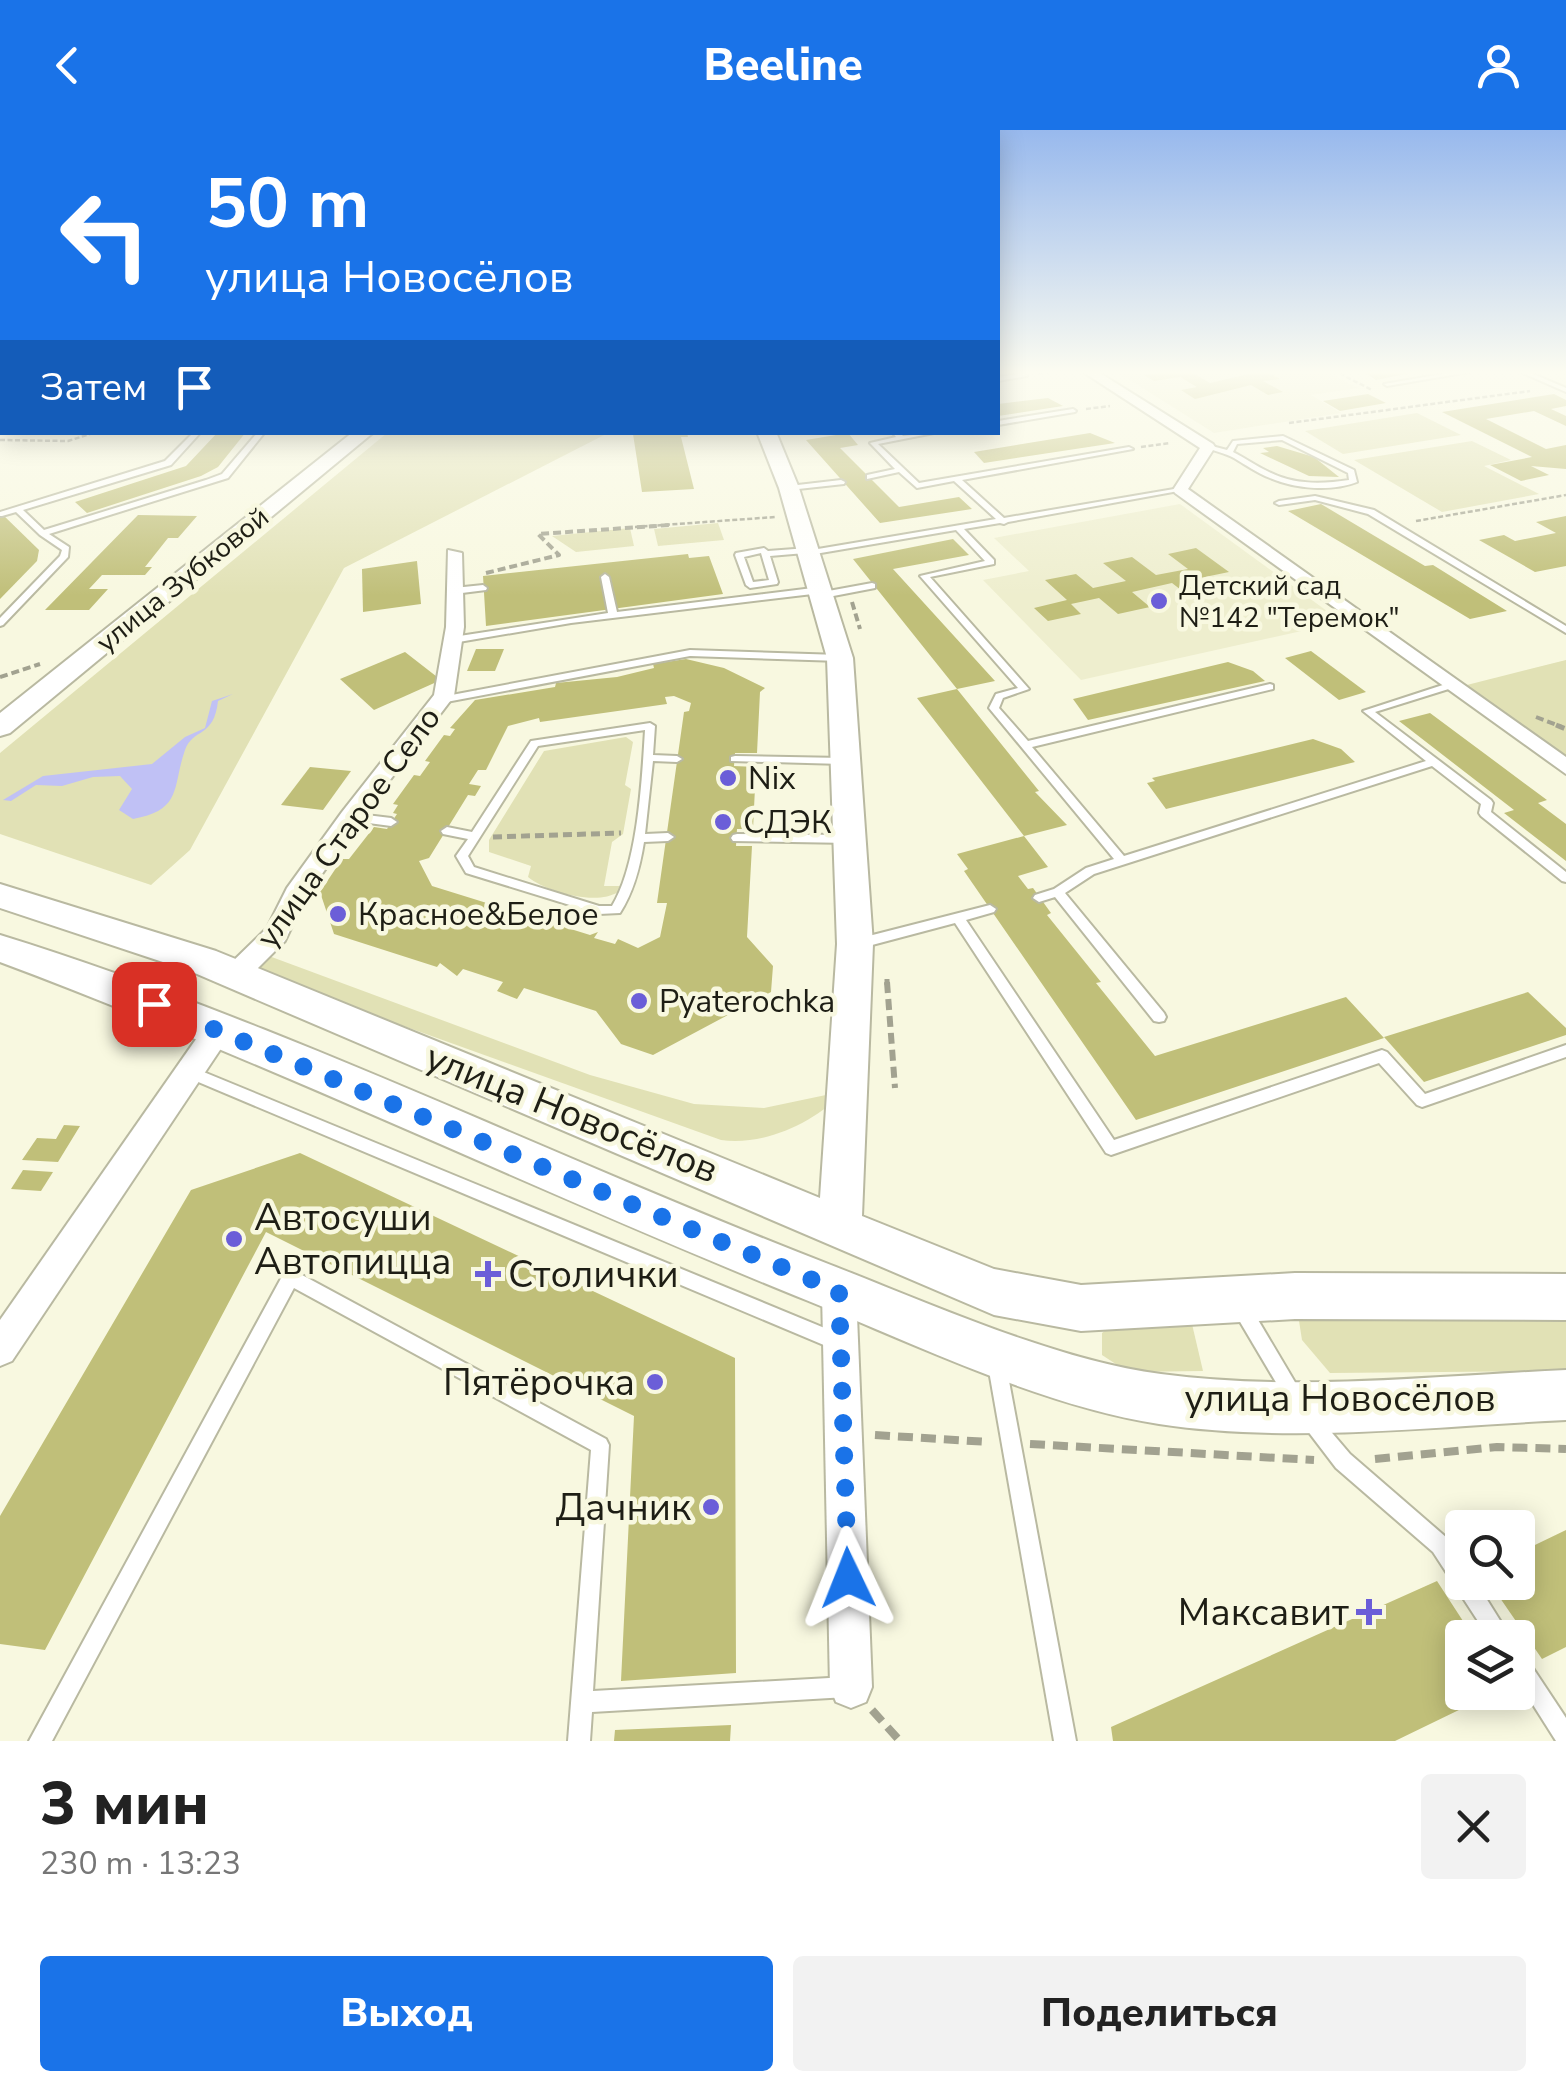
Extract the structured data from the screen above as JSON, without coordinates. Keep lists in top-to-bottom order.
{
  "streets": {
    "main road": ["улица Зубковой", "улица Новосёлов"],
    "street": ["улица Старое Село"]
  },
  "crossings": [
    ["улица Старое Село", "улица Новосёлов"]
  ],
  "places": {
    "other": [
      "Детский сад №142 \"Теремок\"",
      "Nix",
      "СДЭК",
      "Красное&Белое",
      "Pyaterochka",
      "Автосуши Автопицца",
      "Пятёрочка",
      "Дачник"
    ],
    "health": ["Столички", "Максавит"]
  },
  "page": {
    "header": "Beeline",
    "turn": ["50 m", "улица Новосёлов"],
    "then": "Затем",
    "heading": ["3 мин", "230 m · 13:23"],
    "buttons": ["Выход", "Поделиться"]
  }
}
